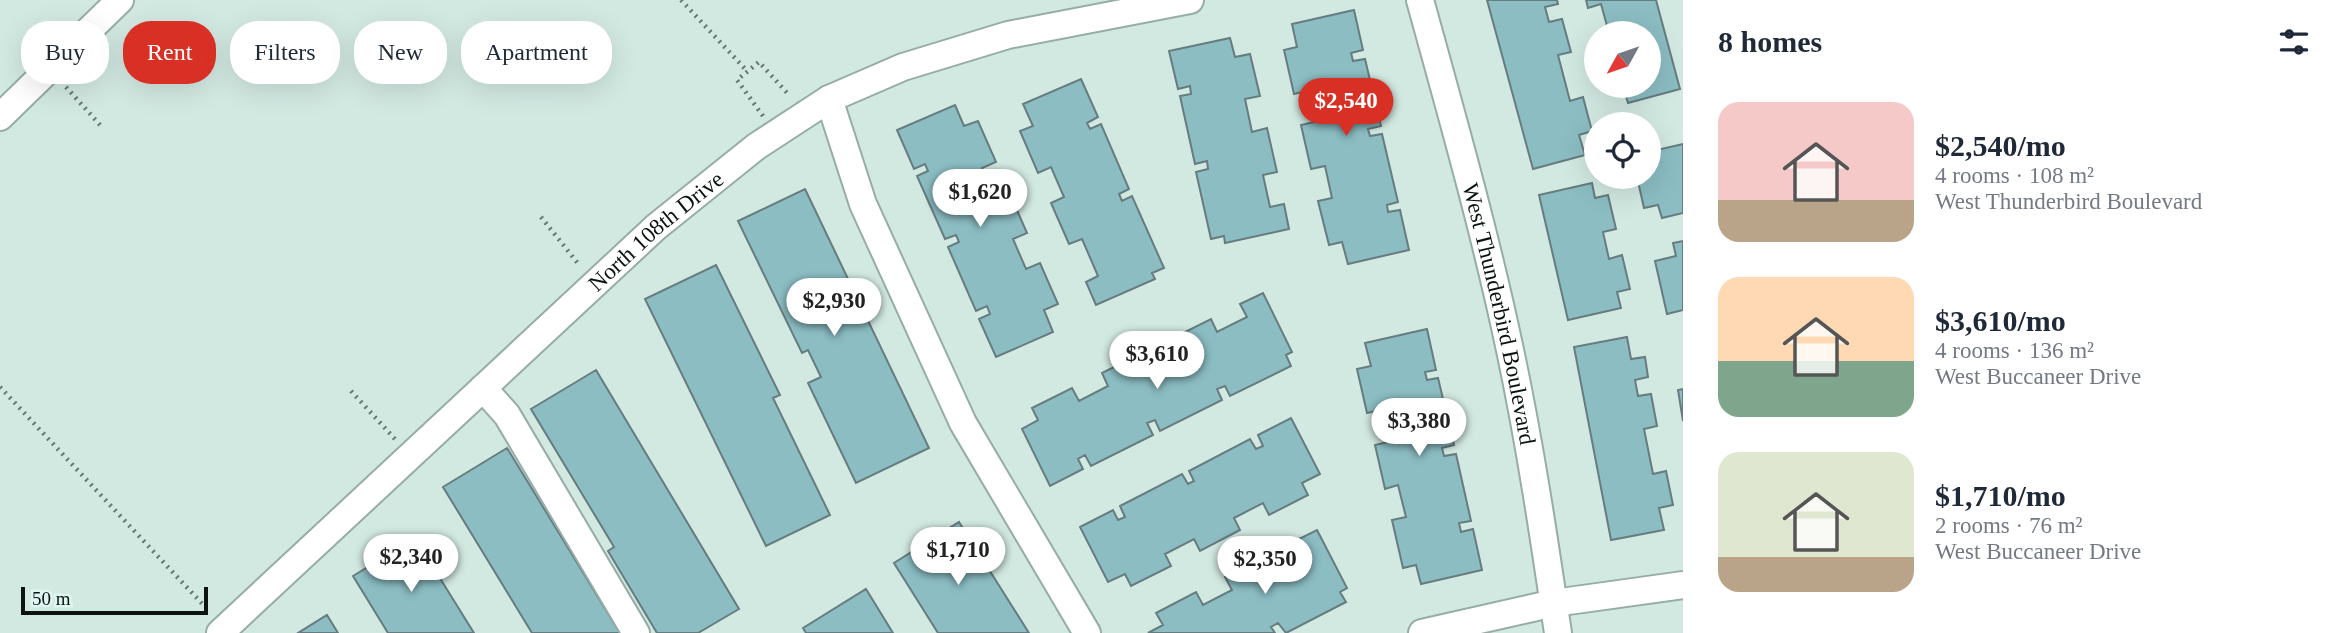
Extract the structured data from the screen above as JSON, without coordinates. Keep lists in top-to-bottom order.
{
  "streets": {
    "street": ["North 108th Drive", "West Thunderbird Boulevard"]
  },
  "scale_bar": "50 m",
  "north": "bottom left",
  "page": {
    "heading": "8 homes",
    "chip": [
      "Buy",
      "Rent",
      "Filters",
      "New",
      "Apartment"
    ],
    "price": [
      "$2,540",
      "$1,620",
      "$2,930",
      "$3,610",
      "$3,380",
      "$1,710",
      "$2,340",
      "$2,350"
    ],
    "list": [
      {
        "name": "$2,540/mo",
        "note": "4 rooms · 108 m² · West Thunderbird Boulevard"
      },
      {
        "name": "$3,610/mo",
        "note": "4 rooms · 136 m² · West Buccaneer Drive"
      },
      {
        "name": "$1,710/mo",
        "note": "2 rooms · 76 m² · West Buccaneer Drive"
      }
    ],
    "scale": "50 m"
  }
}
